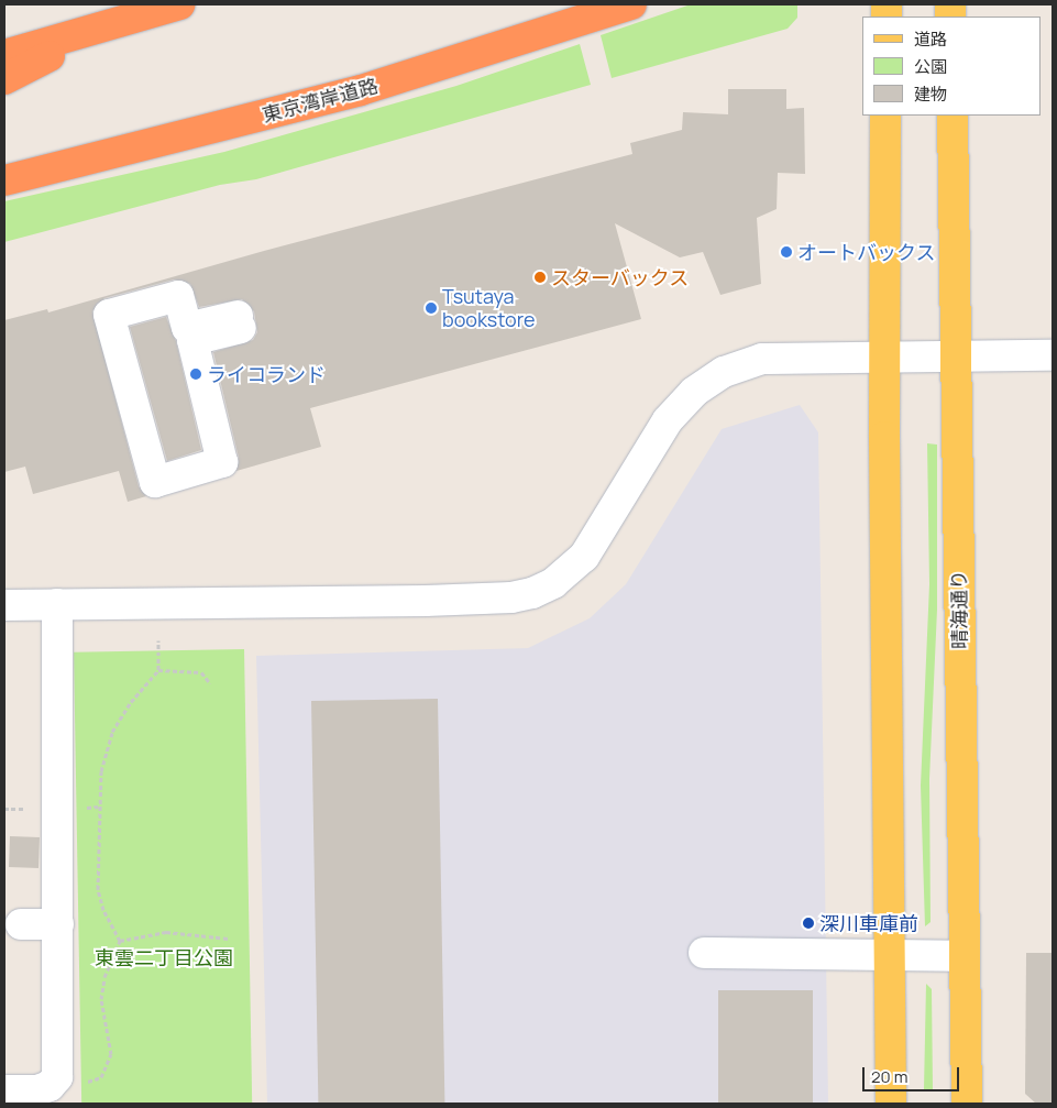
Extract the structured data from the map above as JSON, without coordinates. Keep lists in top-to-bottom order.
{
  "streets": {
    "highway": ["東京湾岸道路"],
    "main road": ["晴海通り"]
  },
  "parks": ["東雲二丁目公園"],
  "places": [
    "オートバックス",
    "スターバックス",
    "Tsutaya bookstore",
    "ライコランド",
    "深川車庫前"
  ],
  "legend": ["道路", "公園", "建物"],
  "scale_bar": "20 m"
}
